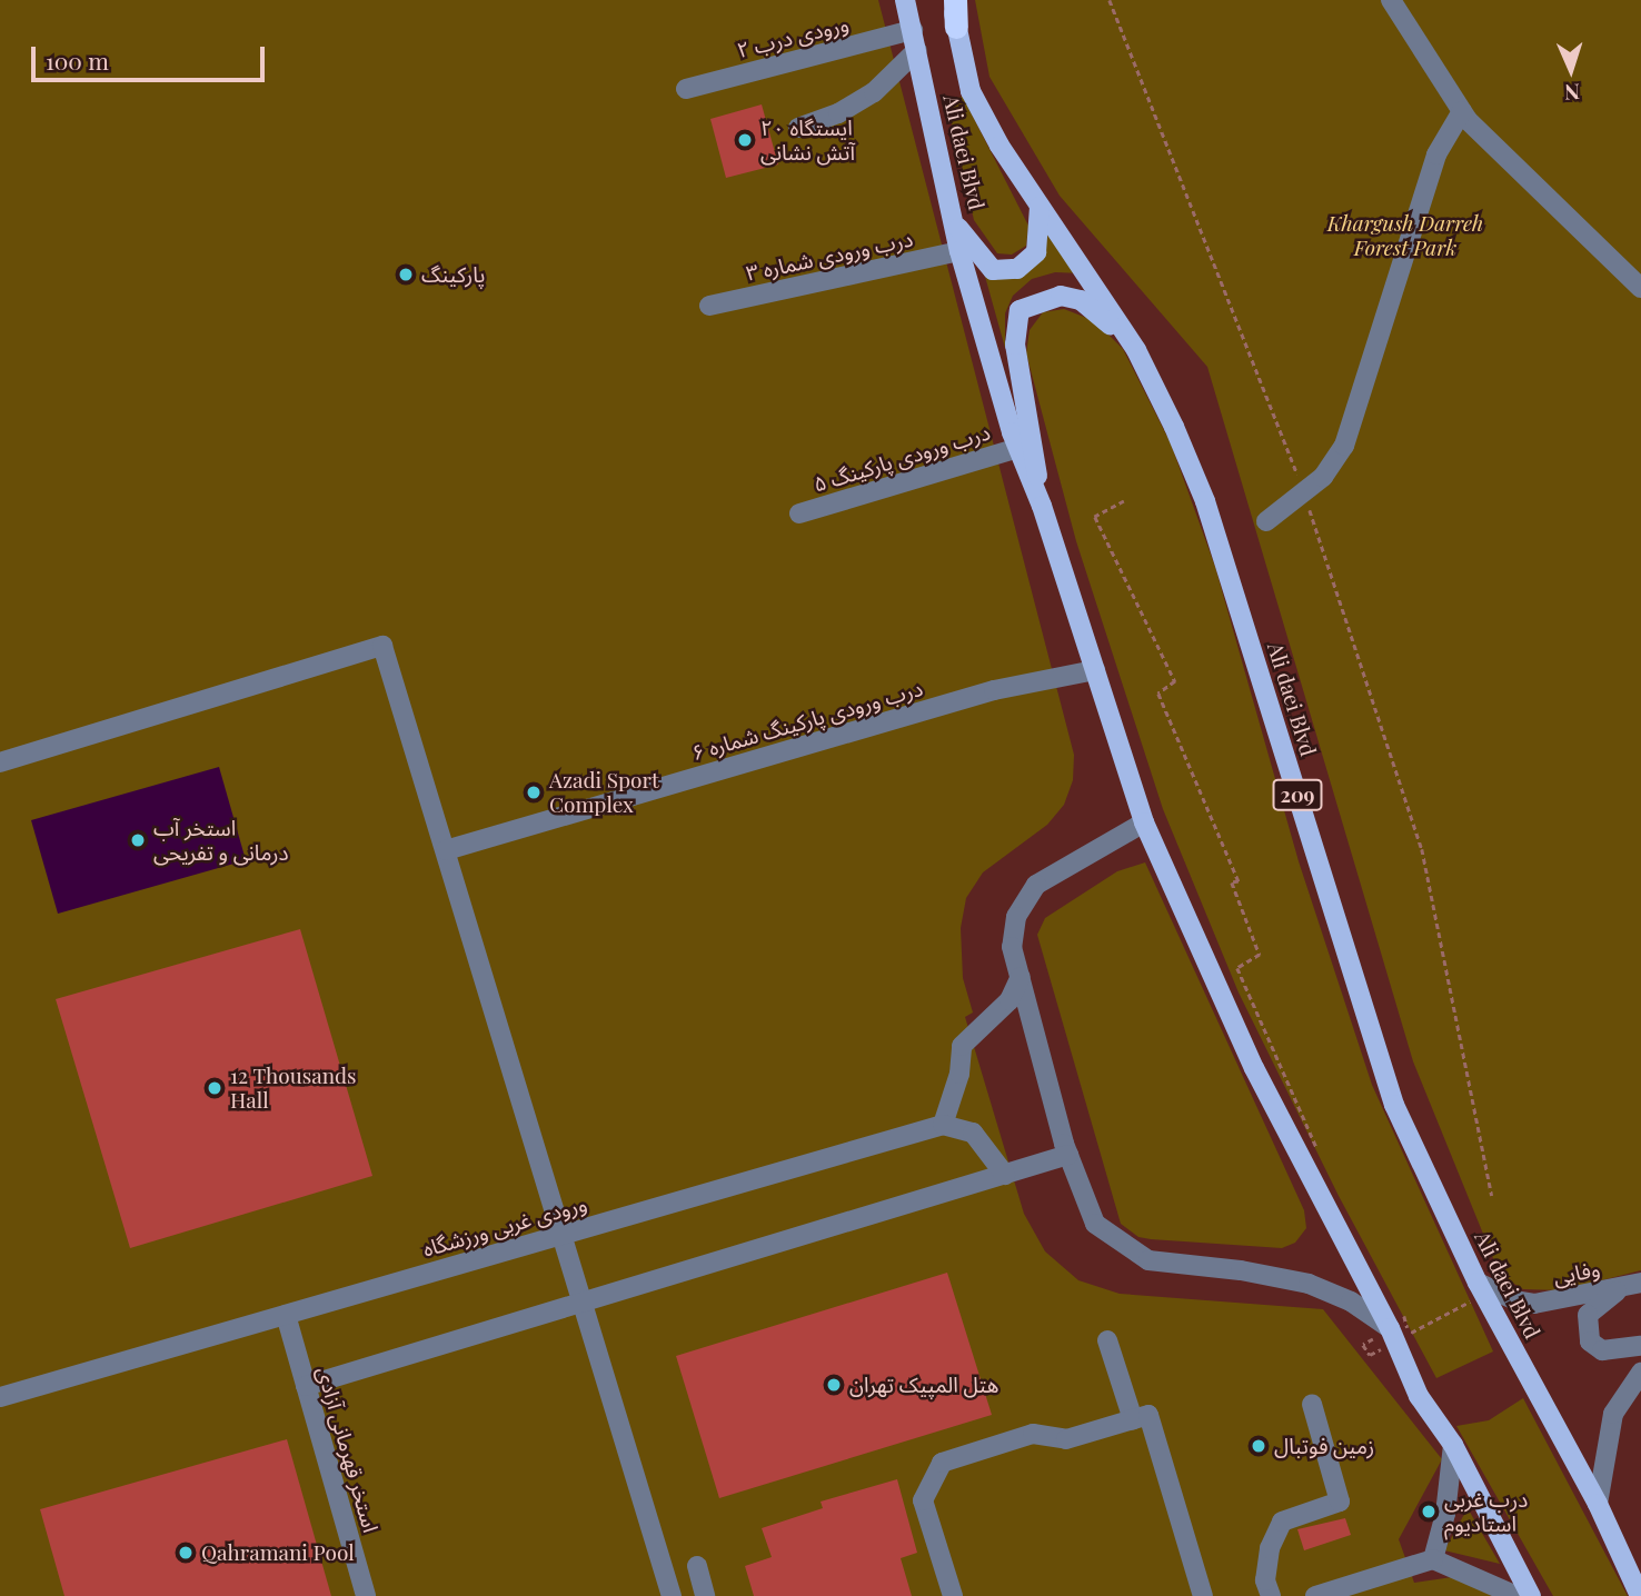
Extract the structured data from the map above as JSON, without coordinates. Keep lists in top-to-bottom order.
{
  "streets": {
    "main road": ["Ali daei Blvd", "209"],
    "street": [
      "ورودی درب ۲",
      "درب ورودی شماره ۳",
      "درب ورودی پارکینگ ۵",
      "درب ورودی پارکینگ شماره ۶",
      "ورودی غربی ورزشگاه",
      "وفایی",
      "استخر قهرمانی آزادی"
    ]
  },
  "crossings": [
    ["ورودی درب ۲", "Ali daei Blvd"],
    ["Ali daei Blvd", "درب ورودی شماره ۳"],
    ["Ali daei Blvd", "درب ورودی پارکینگ ۵"],
    ["Ali daei Blvd", "درب ورودی پارکینگ شماره ۶"],
    ["Ali daei Blvd", "وفایی"],
    ["ورودی غربی ورزشگاه", "استخر قهرمانی آزادی"]
  ],
  "parks": ["Khargush Darreh Forest Park"],
  "places": [
    "ایستگاه ۲۰ آتش نشانی",
    "پارکینگ",
    "Azadi Sport Complex",
    "استخر آب درمانی و تفریحی",
    "12 Thousands Hall",
    "هتل المپیک تهران",
    "زمین فوتبال",
    "درب غربی استادیوم",
    "Qahramani Pool"
  ],
  "scale_bar": "100 m",
  "north": "bottom"
}
